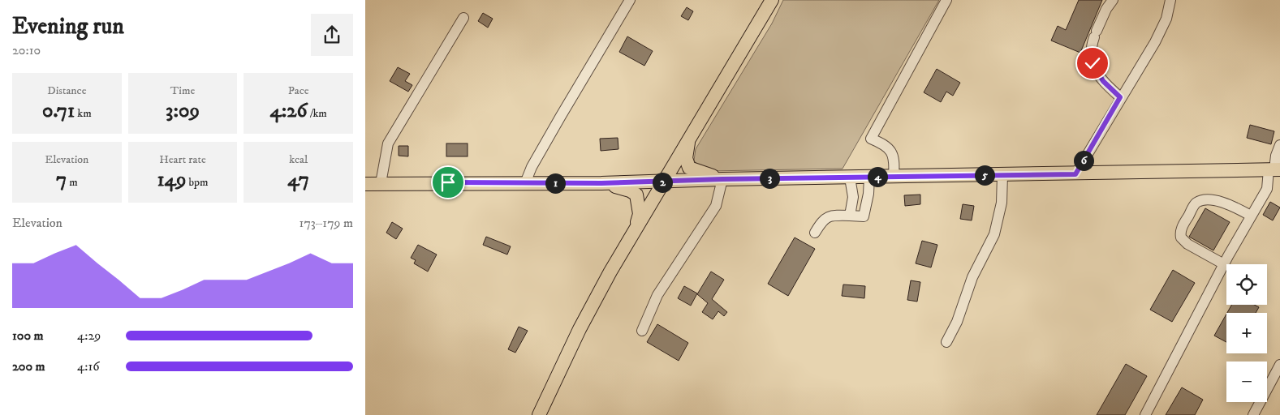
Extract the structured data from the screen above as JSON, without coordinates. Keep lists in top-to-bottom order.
{
  "page": {
    "heading": ["Evening run", "20:10"],
    "stats": [
      ["Distance", "0.71 km"],
      ["Time", "3:09"],
      ["Pace", "4:26 /km"],
      ["Elevation", "7 m"],
      ["Heart rate", "149 bpm"],
      ["kcal", "47"]
    ],
    "pins": [
      "6",
      "5",
      "4",
      "3",
      "2",
      "1"
    ],
    "chart": ["Elevation", "173–179 m"],
    "map_buttons": ["+", "−"],
    "list": [
      {
        "name": "100 m",
        "note": "4:29"
      },
      {
        "name": "200 m",
        "note": "4:16"
      }
    ]
  }
}
